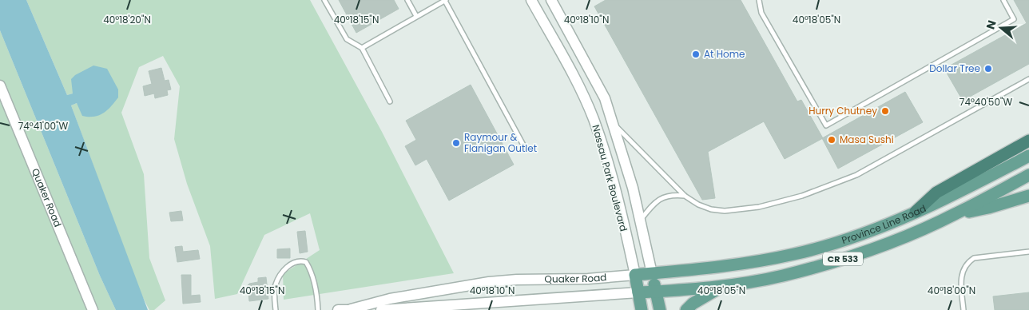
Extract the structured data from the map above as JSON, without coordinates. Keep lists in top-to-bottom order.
{
  "streets": {
    "main road": ["Province Line Road", "CR 533"],
    "street": ["Nassau Park Boulevard", "Quaker Road"]
  },
  "crossings": [
    ["Nassau Park Boulevard", "Quaker Road"],
    ["Nassau Park Boulevard", "Province Line Road"],
    ["Nassau Park Boulevard", "CR 533"],
    ["Quaker Road", "CR 533"],
    ["Province Line Road", "CR 533"]
  ],
  "places": [
    "At Home",
    "Dollar Tree",
    "Hurry Chutney",
    "Masa Sushi",
    "Raymour & Flanigan Outlet"
  ],
  "north": "left",
  "coordinates": [
    "40°18'20\"N",
    "40°18'15\"N",
    "40°18'10\"N",
    "40°18'05\"N",
    "74°40'50\"W",
    "74°41'00\"W",
    "40°18'00\"N"
  ]
}
